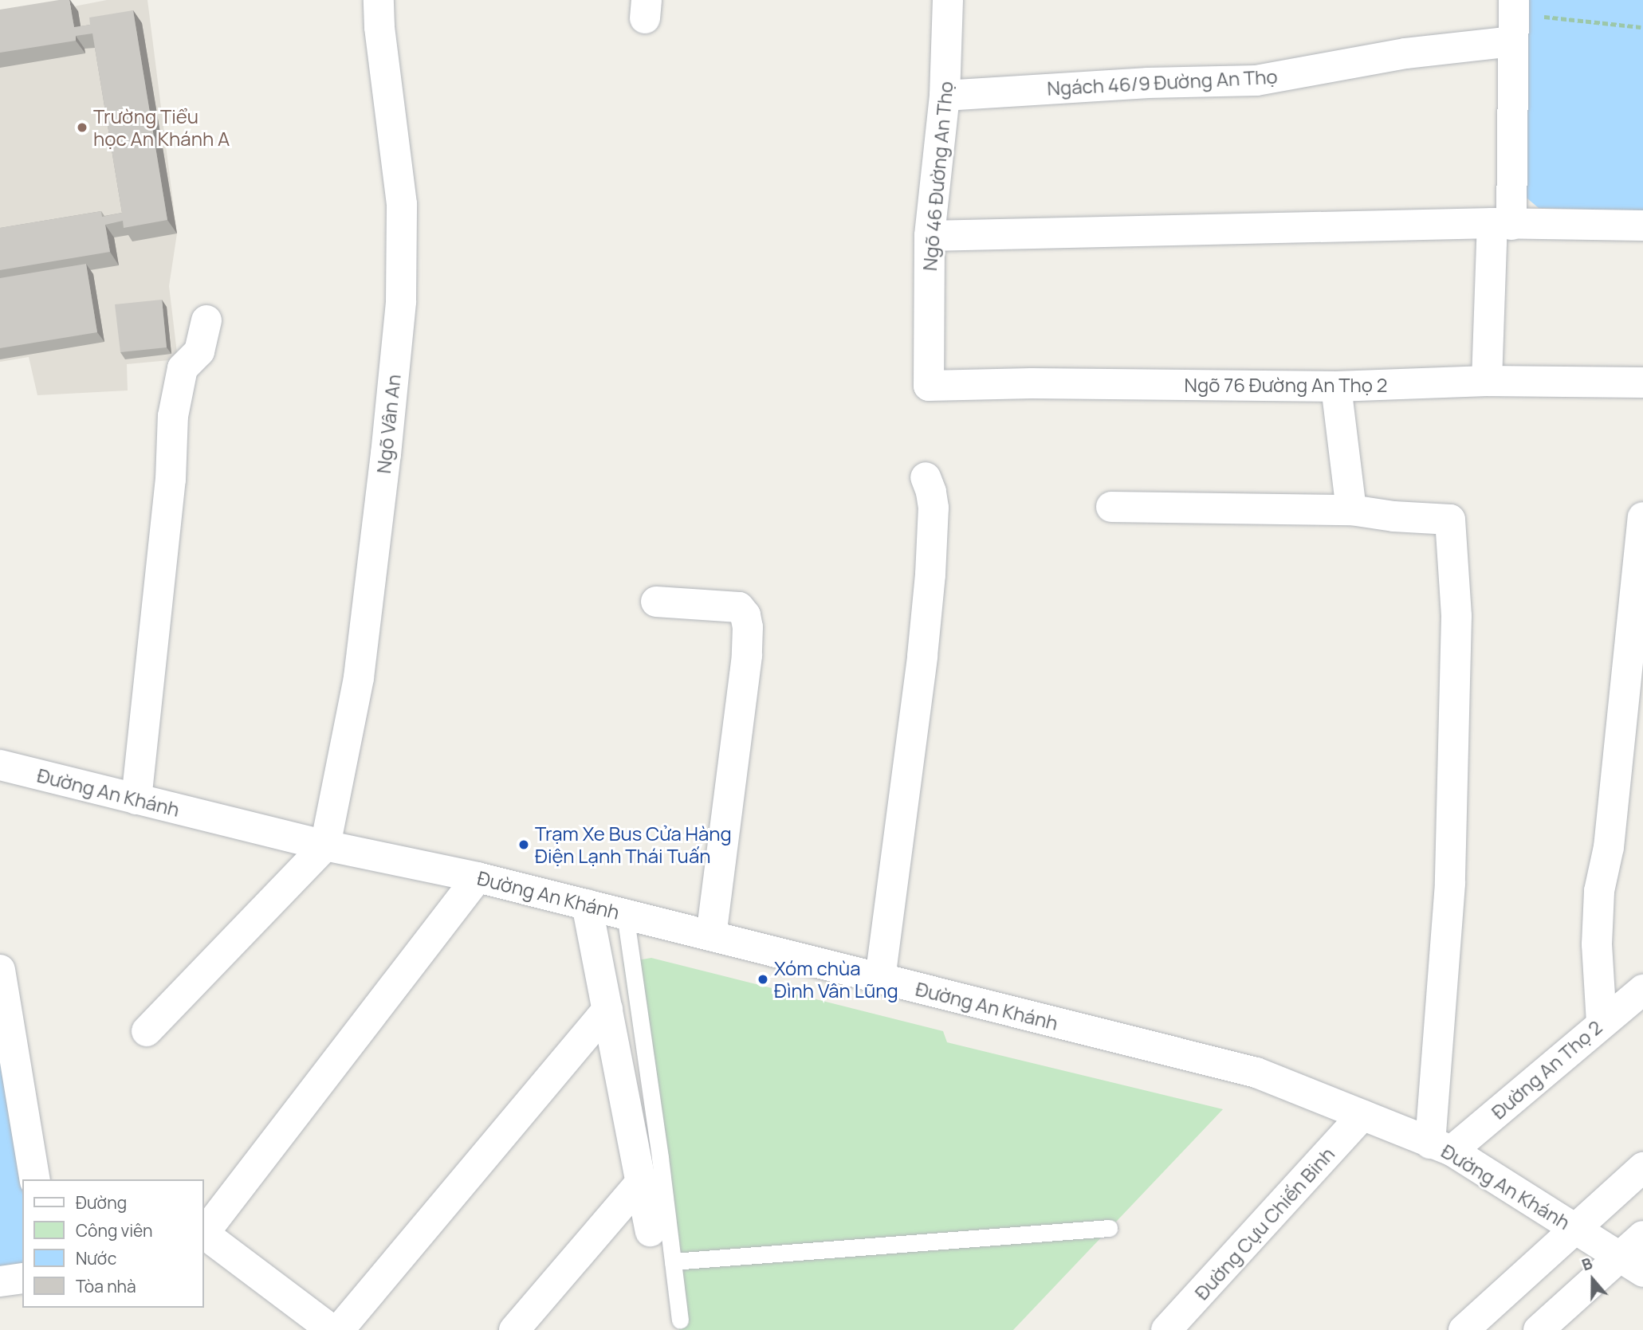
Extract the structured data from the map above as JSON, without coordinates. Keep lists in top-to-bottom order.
{
  "streets": {
    "street": [
      "Ngách 46/9 Đường An Thọ",
      "Ngõ 46 Đường An Thọ",
      "Ngõ 76 Đường An Thọ 2",
      "Ngõ Vân An",
      "Đường An Khánh",
      "Đường An Thọ 2",
      "Đường Cựu Chiến Binh"
    ]
  },
  "crossings": [
    ["Ngách 46/9 Đường An Thọ", "Ngõ 46 Đường An Thọ"],
    ["Ngõ 46 Đường An Thọ", "Ngõ 76 Đường An Thọ 2"],
    ["Ngõ Vân An", "Đường An Khánh"],
    ["Đường An Khánh", "Đường An Thọ 2"],
    ["Đường An Khánh", "Đường Cựu Chiến Binh"]
  ],
  "places": ["Trường Tiểu học An Khánh A", "Trạm Xe Bus Cửa Hàng Điện Lạnh Thái Tuấn", "Xóm chùa Đình Vân Lũng"],
  "legend": [
    "Đường",
    "Công viên",
    "Nước",
    "Tòa nhà"
  ],
  "north": "top"
}
